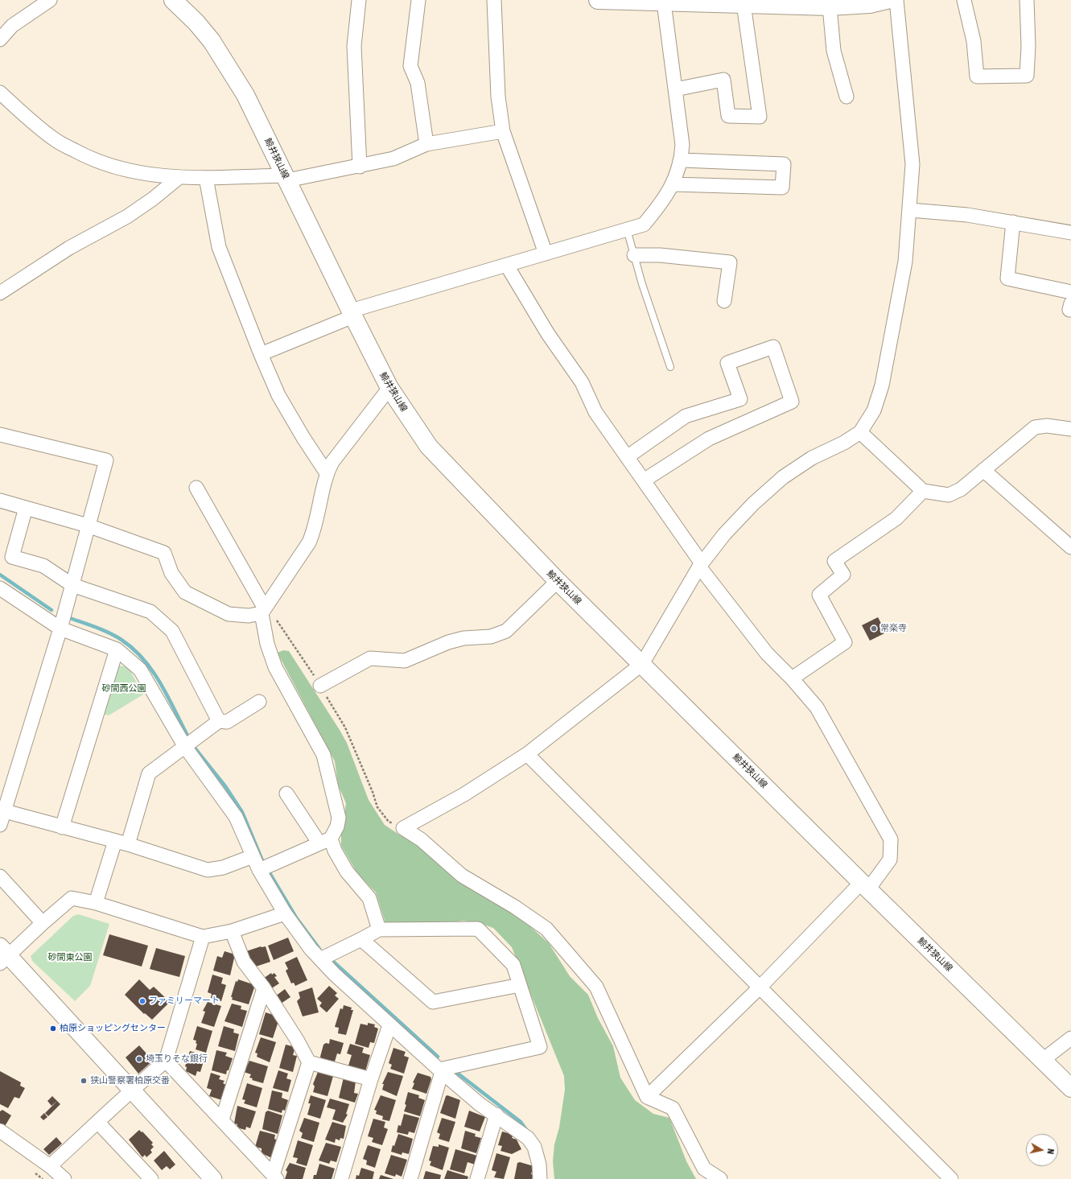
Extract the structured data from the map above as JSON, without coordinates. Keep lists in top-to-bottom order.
{
  "streets": {
    "main road": ["鯨井狭山線"]
  },
  "parks": ["砂間西公園", "砂間東公園"],
  "places": [
    "常楽寺",
    "ファミリーマート",
    "柏原ショッピングセンター",
    "埼玉りそな銀行",
    "狭山警察署柏原交番"
  ],
  "north": "right"
}
